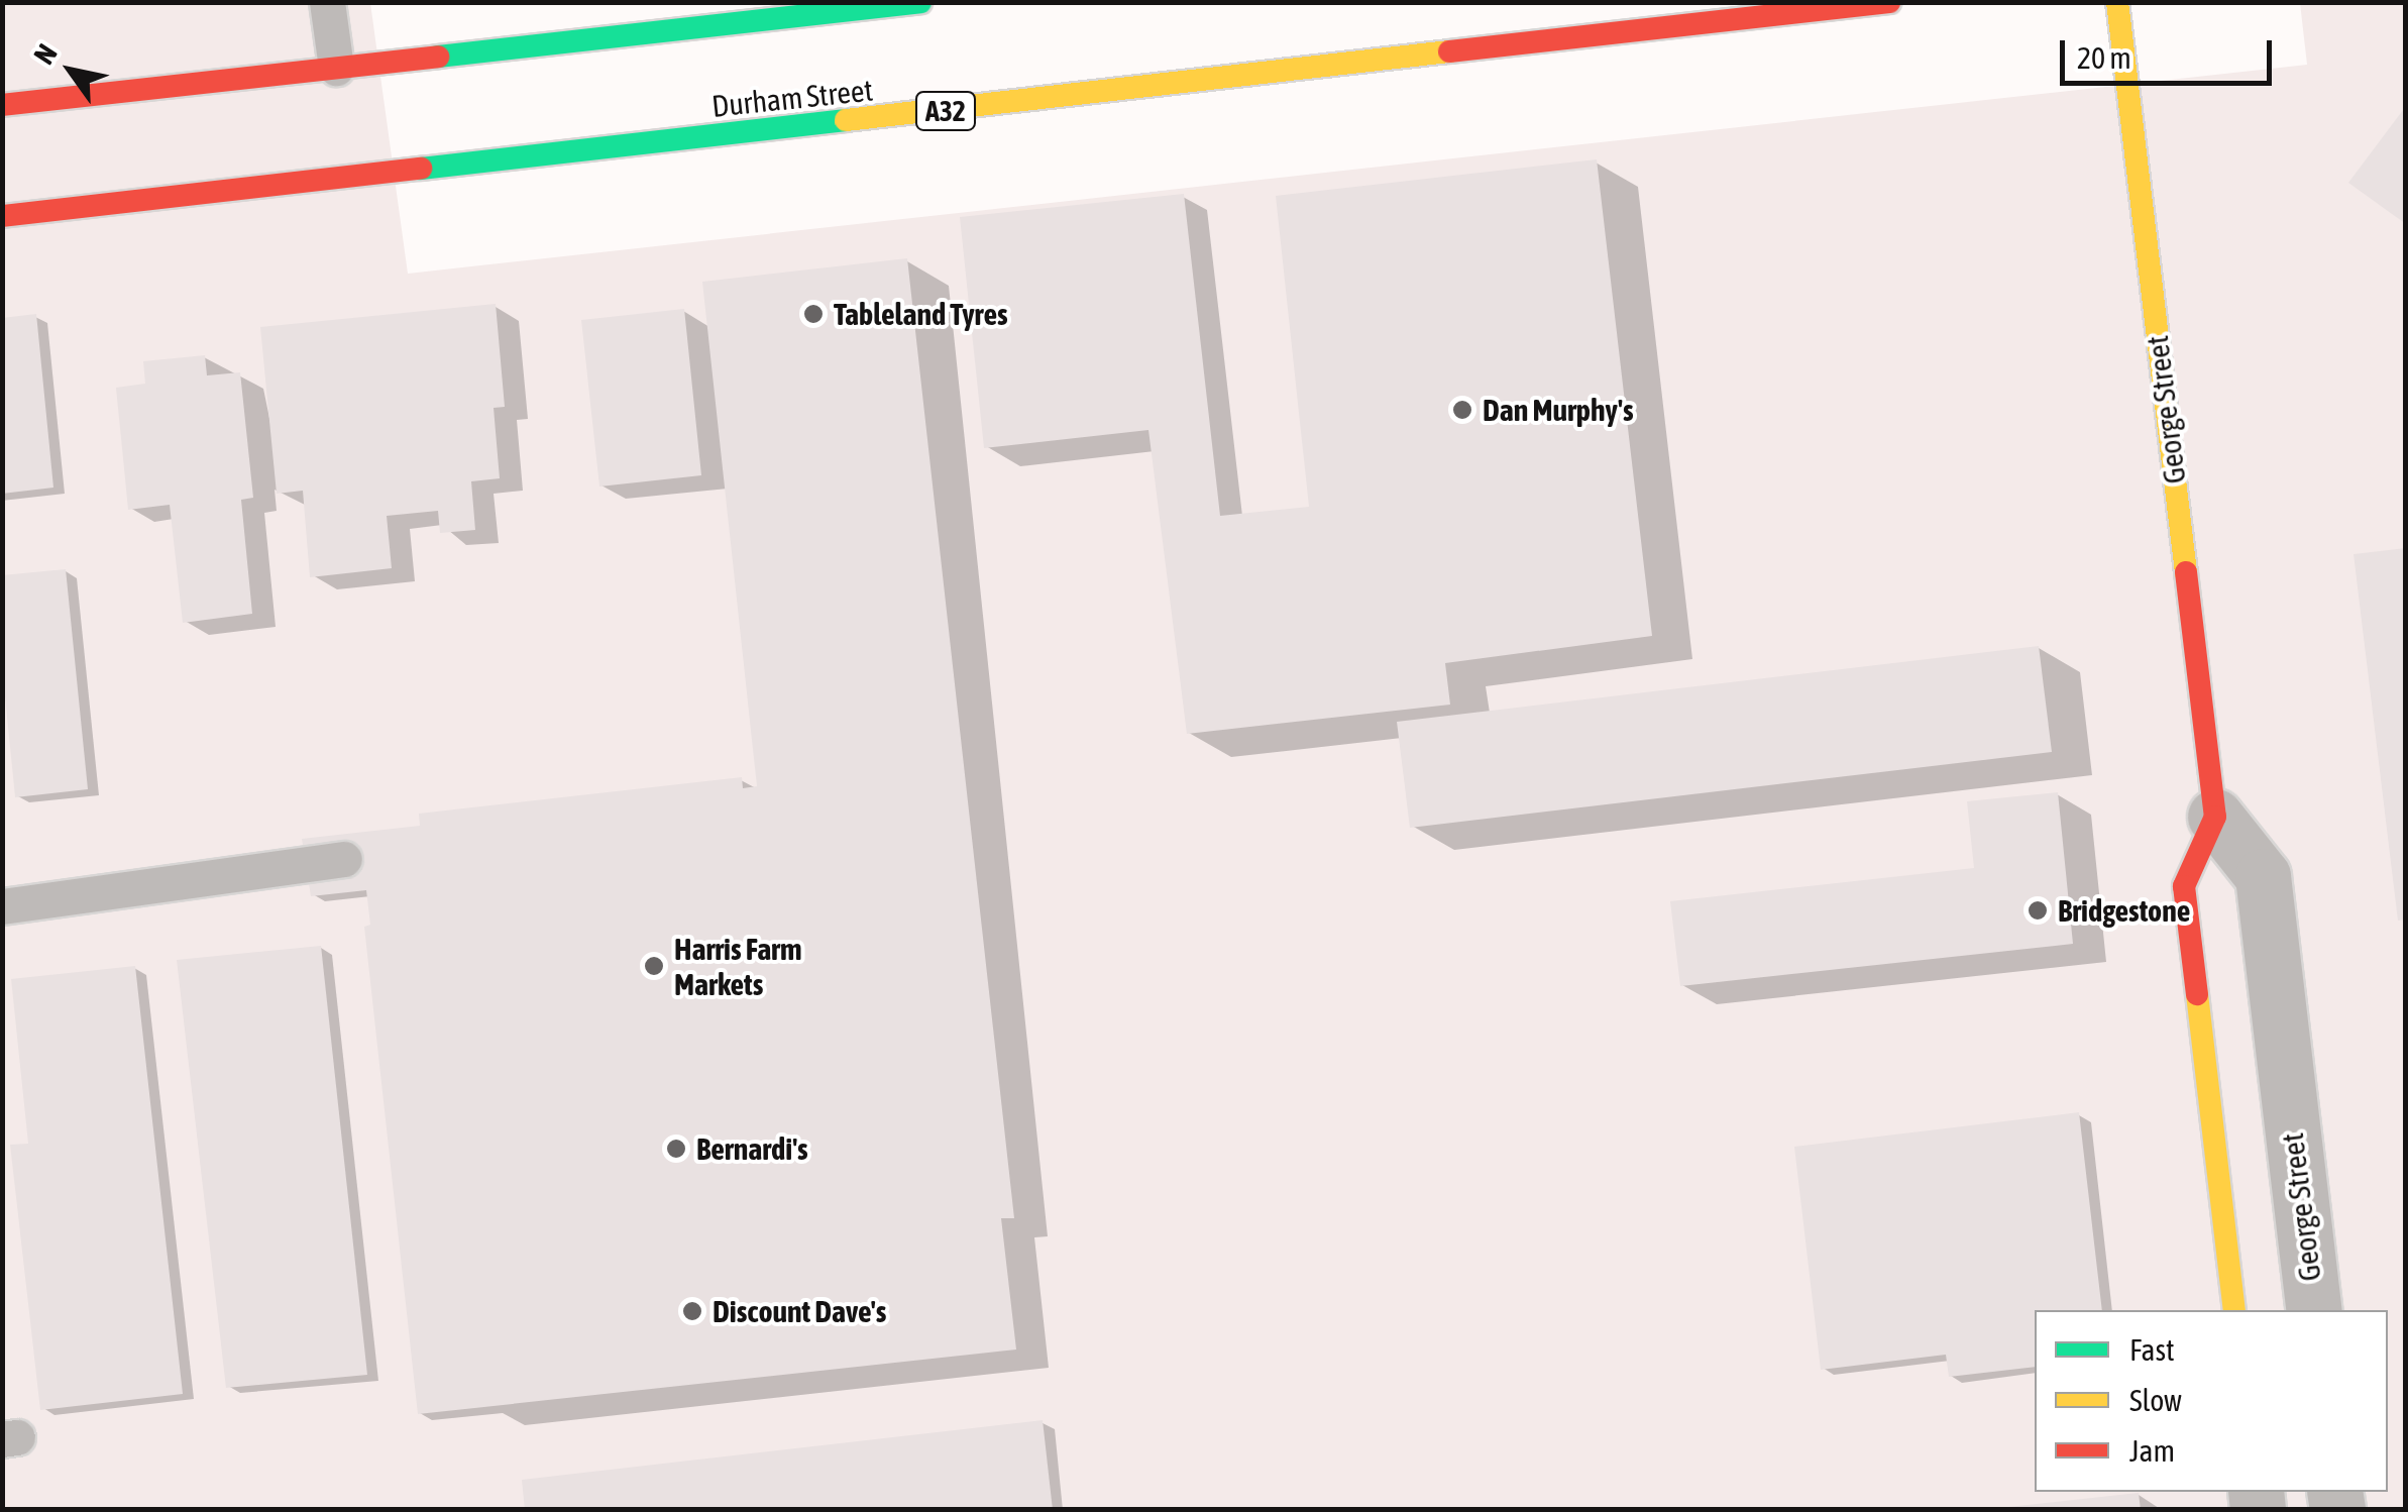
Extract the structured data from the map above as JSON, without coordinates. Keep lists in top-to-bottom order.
{
  "streets": {
    "main road": ["Durham Street", "A32", "George Street"]
  },
  "places": [
    "Tableland Tyres",
    "Dan Murphy's",
    "Bridgestone",
    "Harris Farm Markets",
    "Bernardi's",
    "Discount Dave's"
  ],
  "legend": ["Fast", "Slow", "Jam"],
  "scale_bar": "20 m",
  "north": "top left"
}
